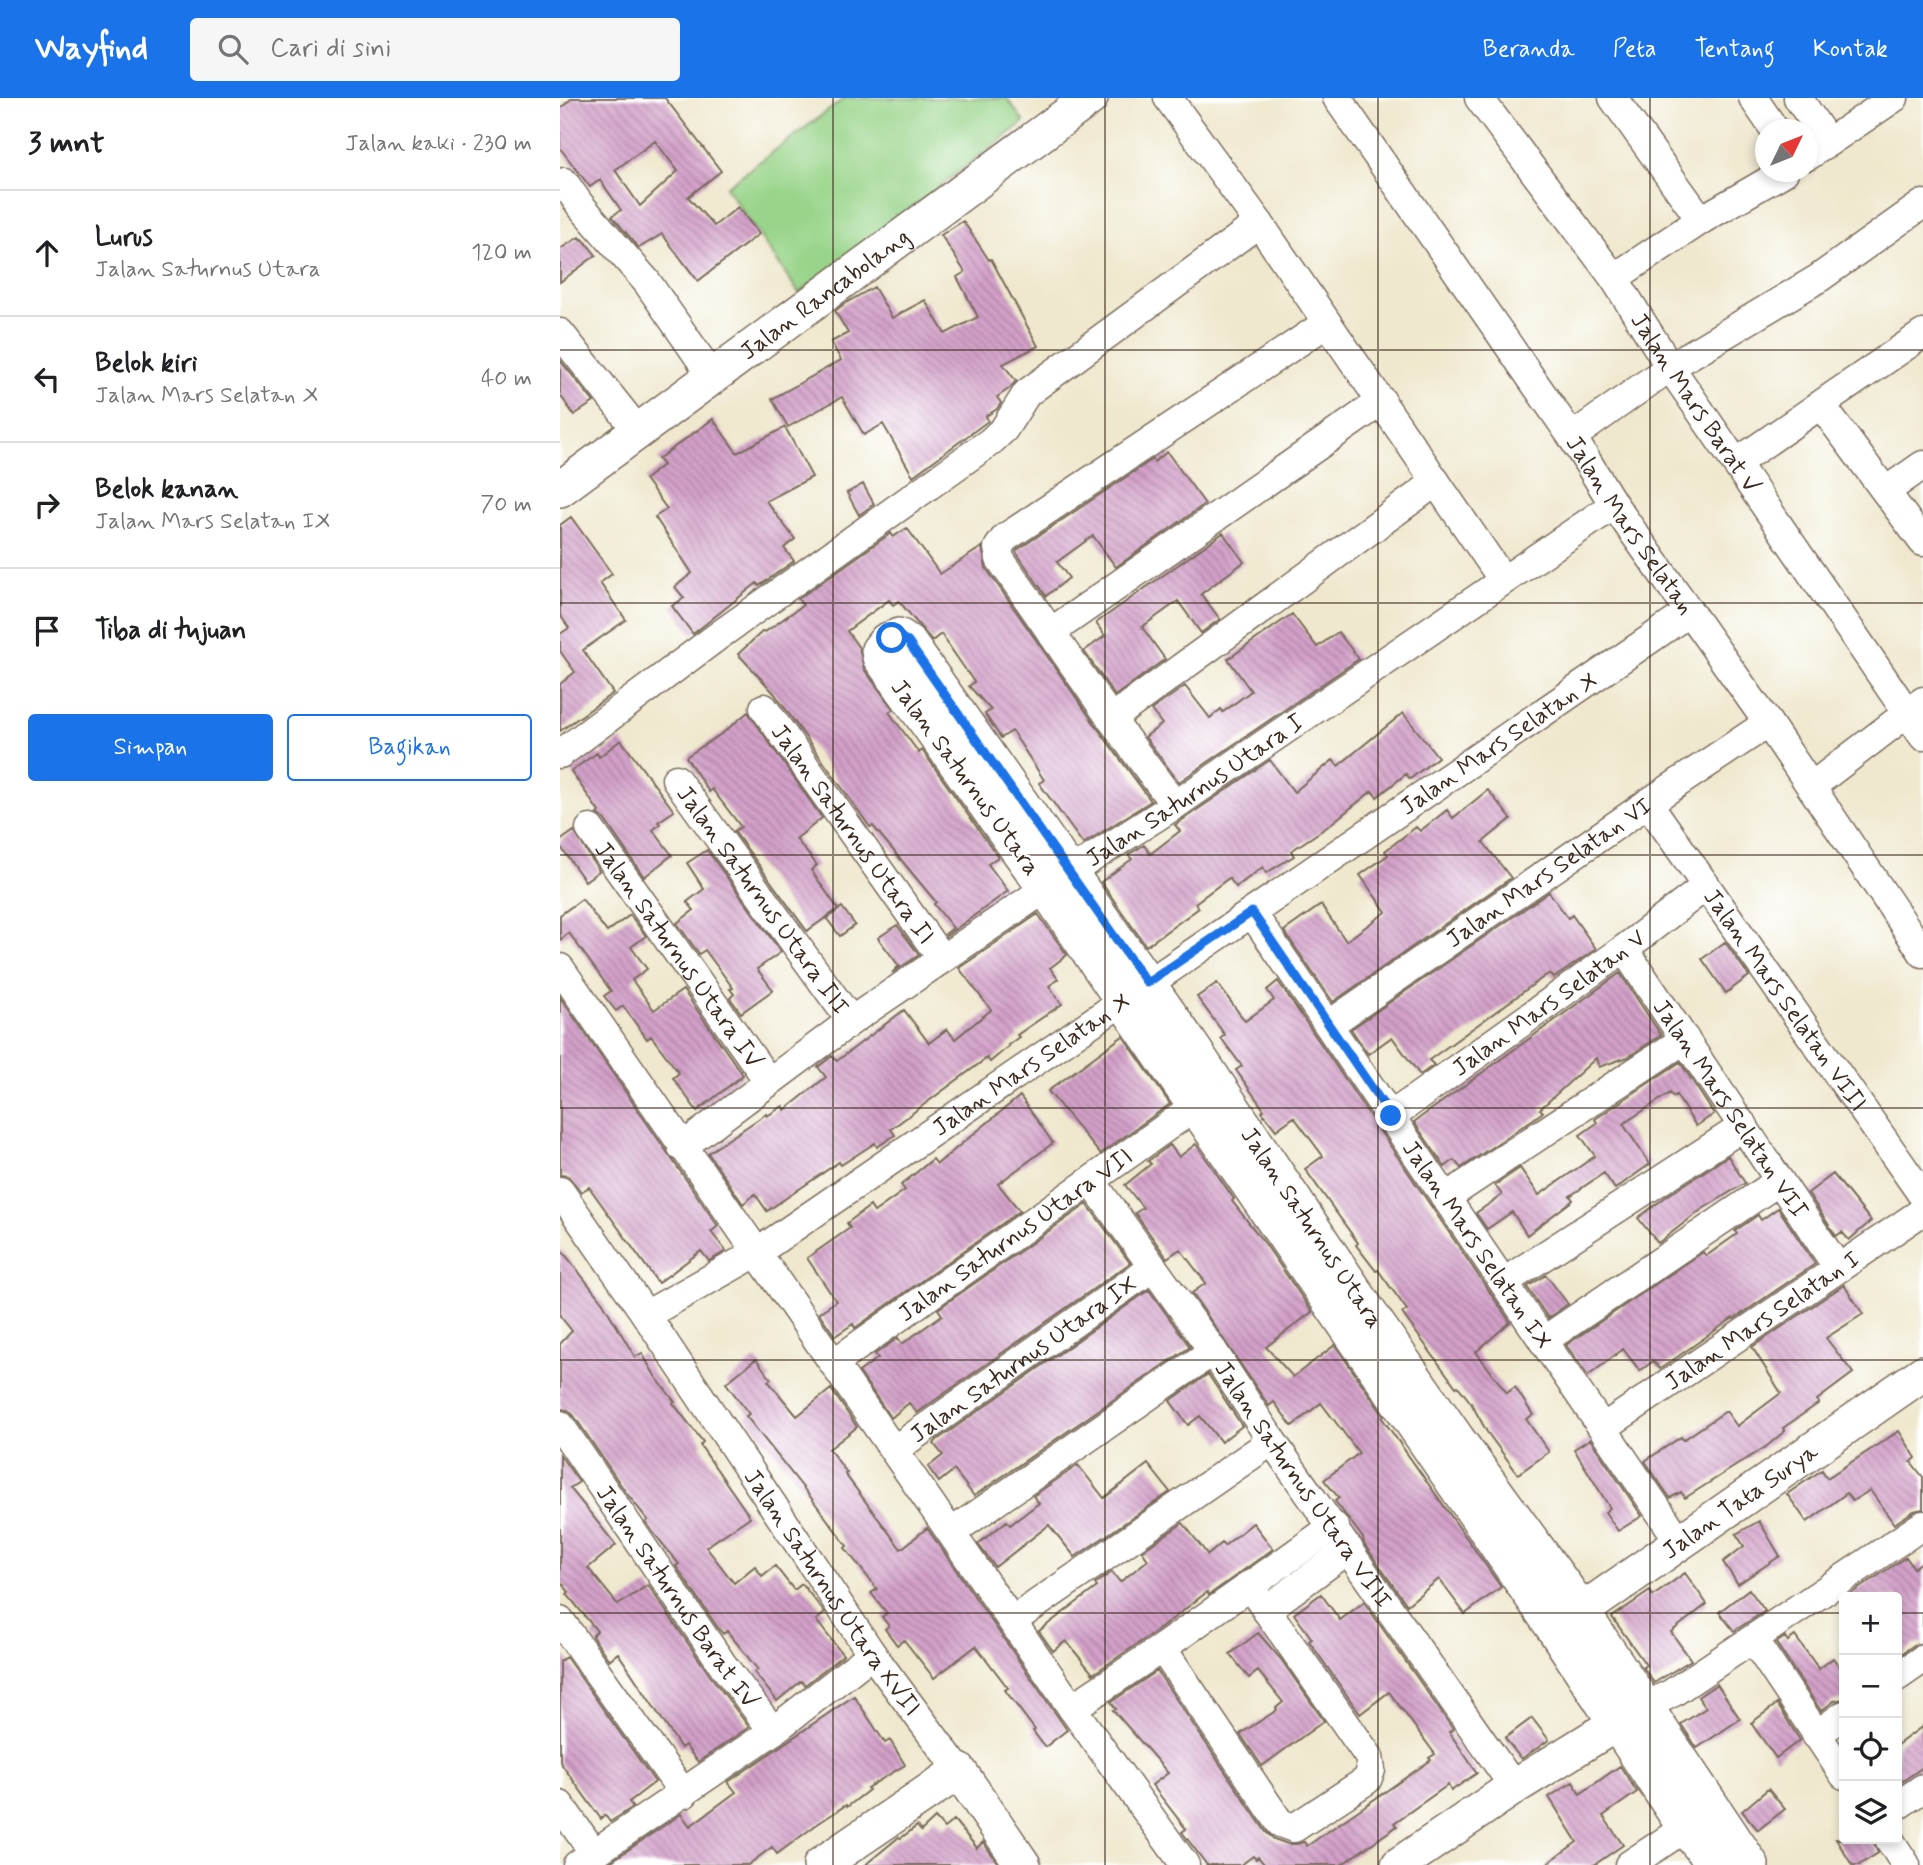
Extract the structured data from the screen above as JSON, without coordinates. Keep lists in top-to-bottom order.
{
  "streets": {
    "street": [
      "Jalan Rancabolang",
      "Jalan Mars Barat V",
      "Jalan Mars Selatan",
      "Jalan Mars Selatan X",
      "Jalan Saturnus Utara",
      "Jalan Saturnus Utara I",
      "Jalan Saturnus Utara II",
      "Jalan Mars Selatan VI",
      "Jalan Saturnus Utara III",
      "Jalan Saturnus Utara IV",
      "Jalan Mars Selatan VIII",
      "Jalan Mars Selatan V",
      "Jalan Mars Selatan VII",
      "Jalan Saturnus Utara VII",
      "Jalan Mars Selatan IX",
      "Jalan Mars Selatan I",
      "Jalan Saturnus Utara IX",
      "Jalan Saturnus Utara VIII",
      "Jalan Tata Surya",
      "Jalan Saturnus Utara XVII",
      "Jalan Saturnus Barat IV"
    ]
  },
  "crossings": [
    ["Jalan Mars Selatan", "Jalan Mars Selatan X"],
    ["Jalan Mars Selatan", "Jalan Saturnus Utara I"],
    ["Jalan Mars Selatan", "Jalan Mars Selatan VI"],
    ["Jalan Mars Selatan X", "Jalan Saturnus Utara"],
    ["Jalan Mars Selatan X", "Jalan Mars Selatan IX"],
    ["Jalan Mars Selatan X", "Jalan Saturnus Utara XVII"],
    ["Jalan Saturnus Utara", "Jalan Saturnus Utara I"],
    ["Jalan Saturnus Utara", "Jalan Saturnus Utara VII"],
    ["Jalan Saturnus Utara", "Jalan Tata Surya"],
    ["Jalan Saturnus Utara I", "Jalan Saturnus Utara II"],
    ["Jalan Saturnus Utara I", "Jalan Saturnus Utara III"],
    ["Jalan Saturnus Utara I", "Jalan Saturnus Utara IV"],
    ["Jalan Mars Selatan VI", "Jalan Mars Selatan VIII"],
    ["Jalan Mars Selatan VI", "Jalan Mars Selatan IX"],
    ["Jalan Mars Selatan VIII", "Jalan Mars Selatan V"],
    ["Jalan Mars Selatan V", "Jalan Mars Selatan VII"],
    ["Jalan Mars Selatan V", "Jalan Mars Selatan IX"],
    ["Jalan Mars Selatan VII", "Jalan Mars Selatan I"],
    ["Jalan Saturnus Utara VII", "Jalan Saturnus Utara VIII"],
    ["Jalan Mars Selatan IX", "Jalan Mars Selatan I"],
    ["Jalan Mars Selatan IX", "Jalan Tata Surya"],
    ["Jalan Saturnus Utara IX", "Jalan Saturnus Utara VIII"]
  ],
  "north": "top right",
  "page": {
    "header": "Wayfind",
    "search": "Cari di sini",
    "nav": [
      "Beranda",
      "Peta",
      "Tentang",
      "Kontak"
    ],
    "heading": ["3 mnt", "Jalan kaki · 230 m"],
    "list": [
      ["Lurus", "Jalan Saturnus Utara", "120 m"],
      ["Belok kiri", "Jalan Mars Selatan X", "40 m"],
      ["Belok kanan", "Jalan Mars Selatan IX", "70 m"],
      "Tiba di tujuan"
    ],
    "buttons": ["Simpan", "Bagikan"],
    "map_buttons": ["+", "−"]
  }
}
